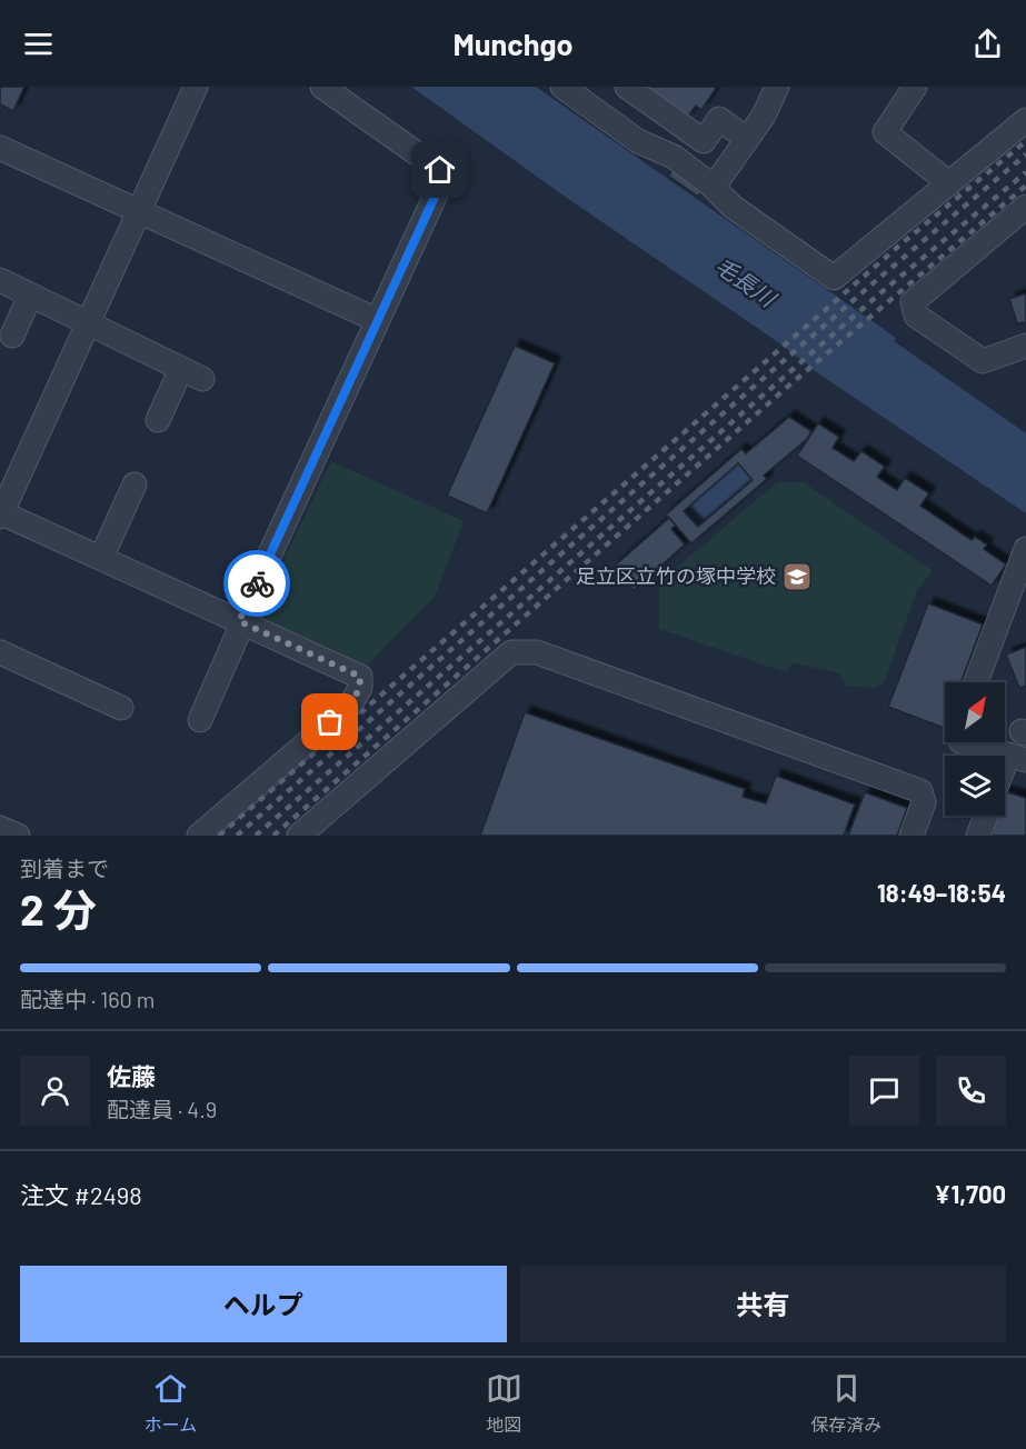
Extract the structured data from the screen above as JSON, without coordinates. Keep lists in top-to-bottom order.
{
  "water": ["毛長川"],
  "places": {
    "school or university": ["足立区立竹の塚中学校"]
  },
  "north": "top right",
  "page": {
    "header": "Munchgo",
    "heading": ["2 分", "到着まで", "18:49–18:54"],
    "panel": [
      "佐藤",
      "配達員 · 4.9",
      "注文 #2498",
      "¥1,700"
    ],
    "bar": "配達中 · 160 m",
    "buttons": ["ヘルプ", "共有"],
    "tabs": ["ホーム", "地図", "保存済み"]
  }
}
